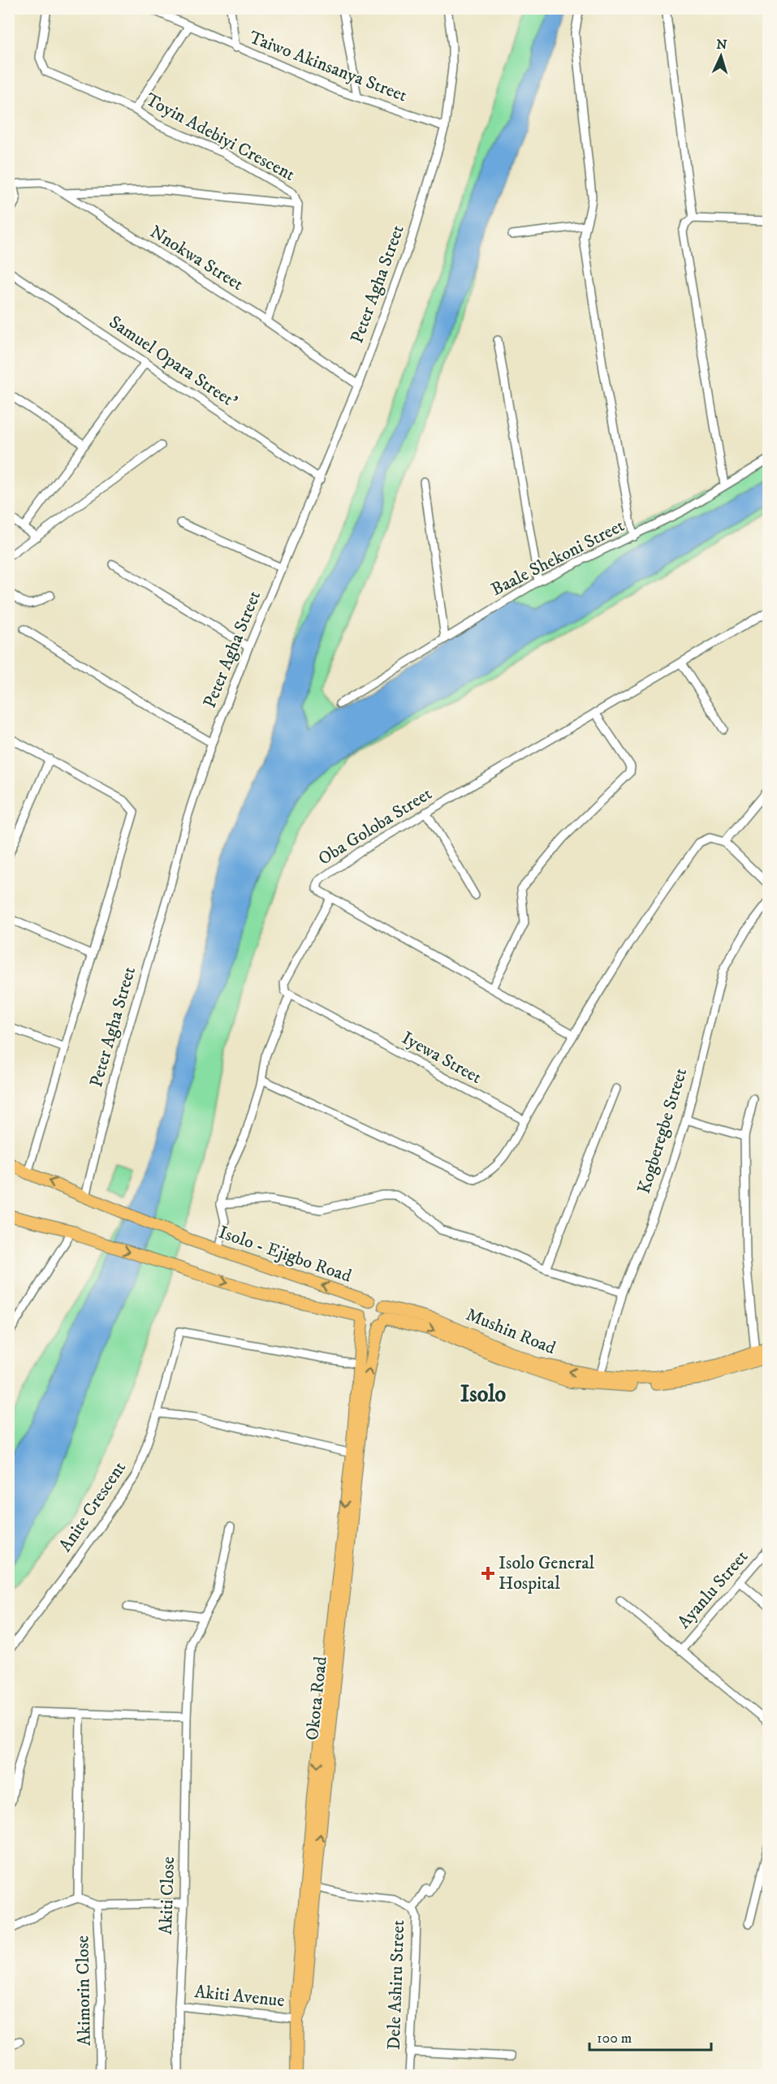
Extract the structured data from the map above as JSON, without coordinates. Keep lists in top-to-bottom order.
{
  "streets": {
    "main road": ["Isolo - Ejigbo Road", "Mushin Road", "Okota Road"],
    "street": [
      "Taiwo Akinsanya Street",
      "Toyin Adebiyi Crescent",
      "Nnokwa Street",
      "Peter Agha Street",
      "Samuel Opara Street'",
      "Baale Shekoni Street",
      "Oba Goloba Street",
      "Iyewa Street",
      "Kogberegbe Street",
      "Anite Crescent",
      "Ayanlu Street",
      "Akiti Close",
      "Dele Ashiru Street",
      "Akimorin Close",
      "Akiti Avenue"
    ]
  },
  "crossings": [
    ["Taiwo Akinsanya Street", "Peter Agha Street"],
    ["Toyin Adebiyi Crescent", "Nnokwa Street"],
    ["Nnokwa Street", "Peter Agha Street"],
    ["Peter Agha Street", "Samuel Opara Street'"],
    ["Peter Agha Street", "Isolo - Ejigbo Road"],
    ["Kogberegbe Street", "Mushin Road"],
    ["Isolo - Ejigbo Road", "Mushin Road"],
    ["Isolo - Ejigbo Road", "Okota Road"],
    ["Mushin Road", "Okota Road"],
    ["Okota Road", "Dele Ashiru Street"],
    ["Okota Road", "Akiti Avenue"],
    ["Akiti Close", "Akiti Avenue"]
  ],
  "districts": ["Isolo"],
  "places": {
    "health": ["Isolo General Hospital"]
  },
  "scale_bar": "100 m",
  "north": "top"
}
